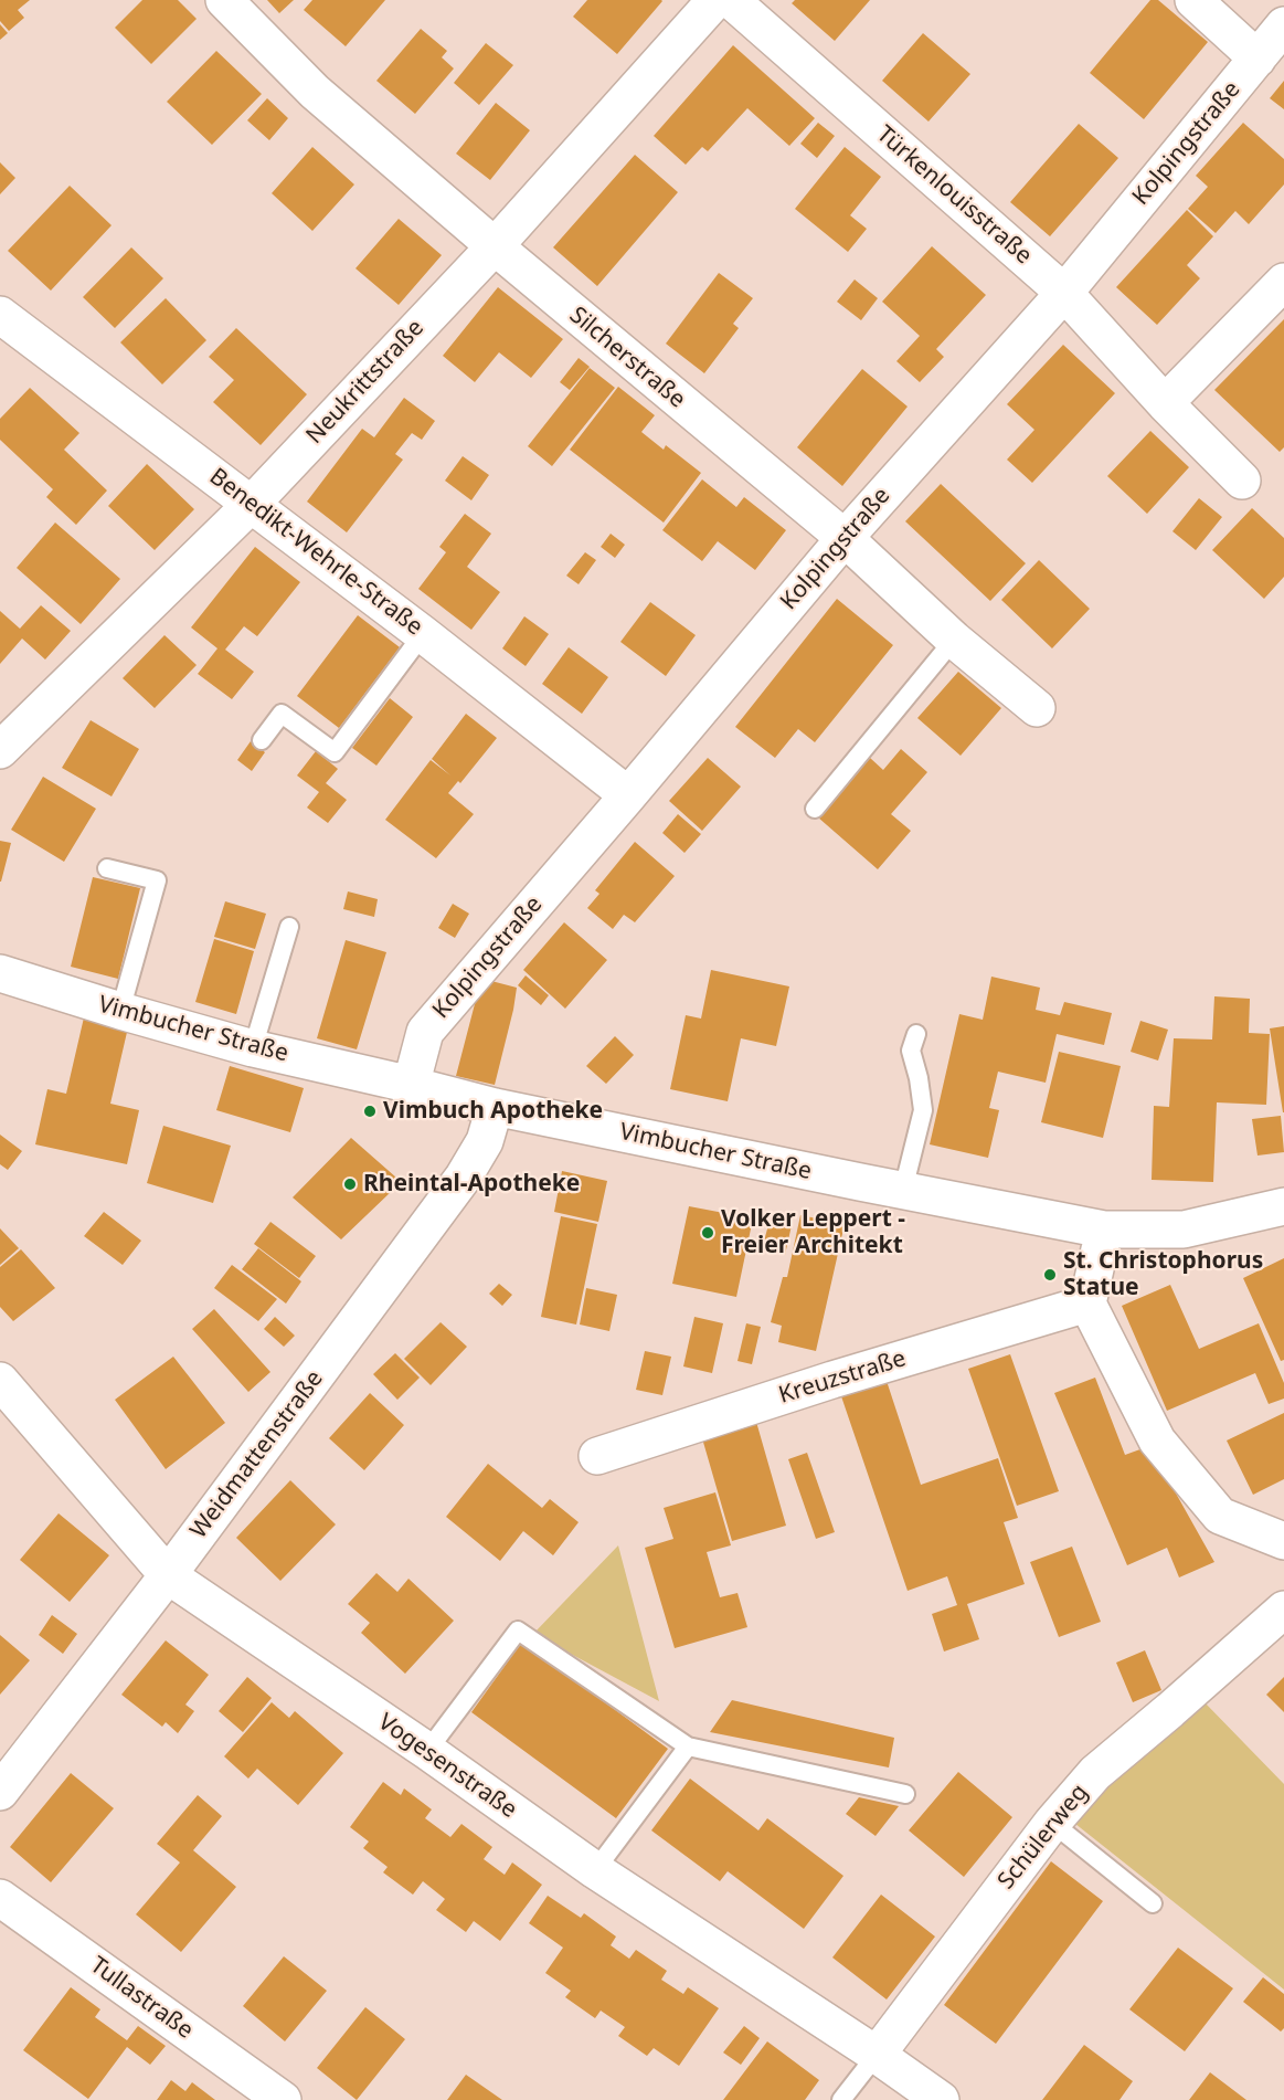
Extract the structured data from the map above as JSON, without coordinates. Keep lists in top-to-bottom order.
{
  "streets": {
    "street": [
      "Kolpingstraße",
      "Türkenlouisstraße",
      "Silcherstraße",
      "Neukrittstraße",
      "Benedikt-Wehrle-Straße",
      "Vimbucher Straße",
      "Kreuzstraße",
      "Weidmattenstraße",
      "Vogesenstraße",
      "Schülerweg",
      "Tullastraße"
    ]
  },
  "crossings": [
    ["Kolpingstraße", "Türkenlouisstraße"],
    ["Kolpingstraße", "Silcherstraße"],
    ["Kolpingstraße", "Benedikt-Wehrle-Straße"],
    ["Kolpingstraße", "Vimbucher Straße"],
    ["Silcherstraße", "Neukrittstraße"],
    ["Neukrittstraße", "Benedikt-Wehrle-Straße"],
    ["Vimbucher Straße", "Weidmattenstraße"],
    ["Weidmattenstraße", "Vogesenstraße"],
    ["Vogesenstraße", "Schülerweg"]
  ],
  "places": [
    "Vimbuch Apotheke",
    "Rheintal-Apotheke",
    "Volker Leppert - Freier Architekt",
    "St. Christophorus Statue"
  ]
}
